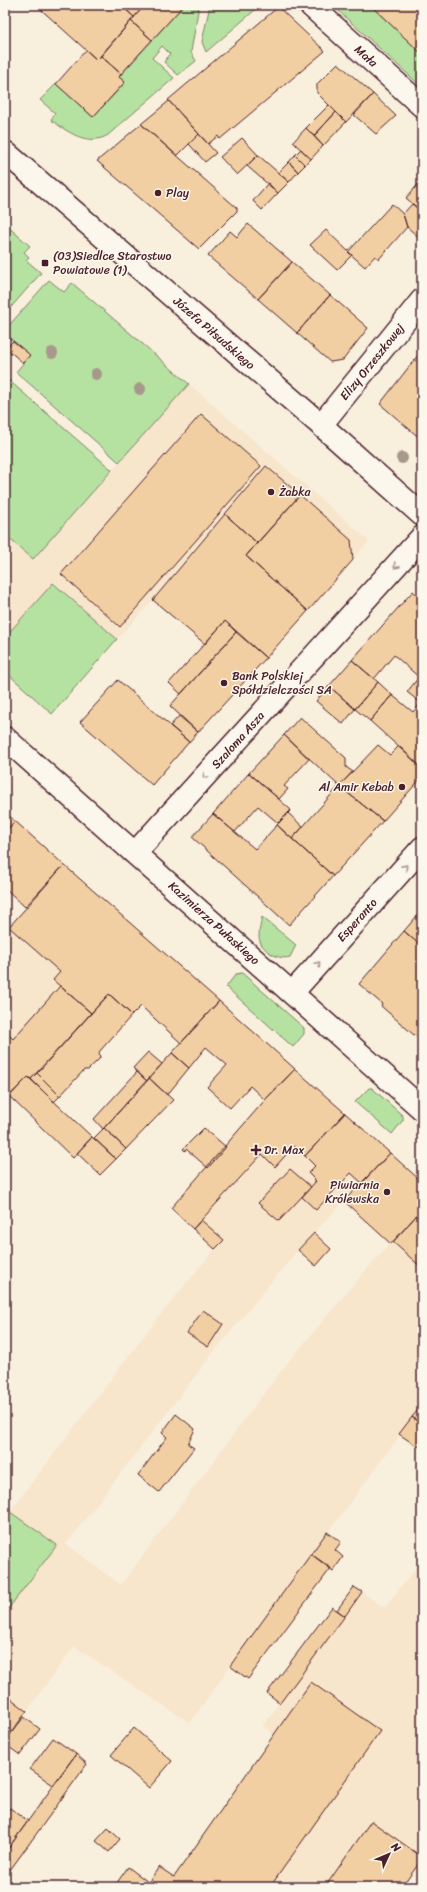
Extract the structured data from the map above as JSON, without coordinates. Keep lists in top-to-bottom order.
{
  "streets": {
    "street": [
      "Mała",
      "Józefa Piłsudskiego",
      "Elizy Orzeszkowej",
      "Szaloma Asza",
      "Esperanto",
      "Kazimierza Pułaskiego"
    ]
  },
  "crossings": [
    ["Józefa Piłsudskiego", "Elizy Orzeszkowej"],
    ["Szaloma Asza", "Kazimierza Pułaskiego"],
    ["Esperanto", "Kazimierza Pułaskiego"]
  ],
  "one_way": ["Szaloma Asza", "Esperanto"],
  "places": {
    "other": [
      "Play",
      "Żabka",
      "Bank Polskiej Spółdzielczości SA",
      "Al Amir Kebab",
      "Piwiarnia Królewska"
    ],
    "transit": ["(03)Siedlce Starostwo Powiatowe (1)"],
    "health": ["Dr. Max"]
  },
  "north": "top right"
}
